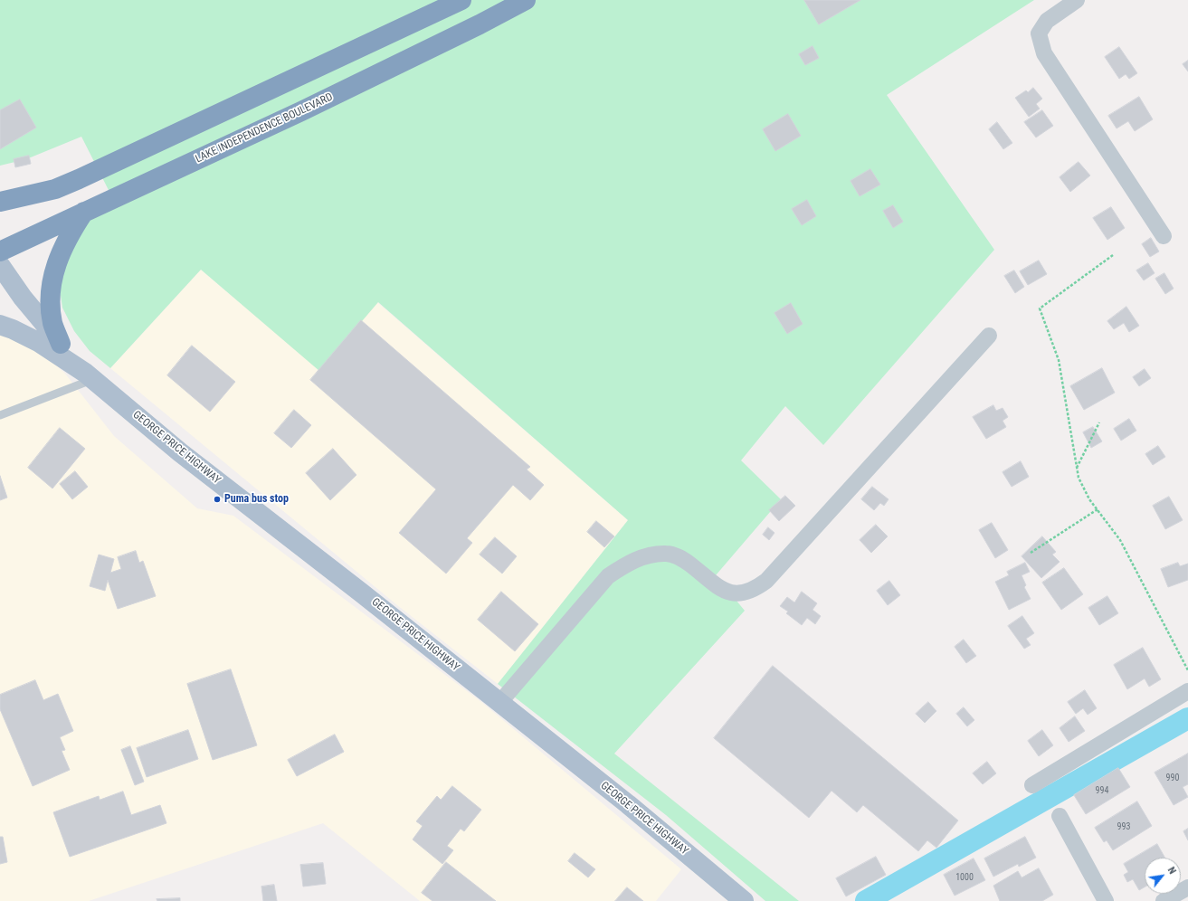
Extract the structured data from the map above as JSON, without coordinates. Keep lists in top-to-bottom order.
{
  "streets": {
    "highway": ["LAKE INDEPENDENCE BOULEVARD"],
    "main road": ["GEORGE PRICE HIGHWAY"]
  },
  "places": ["Puma bus stop"],
  "house_numbers": [
    "990",
    "994",
    "993",
    "1000"
  ],
  "north": "top right"
}
